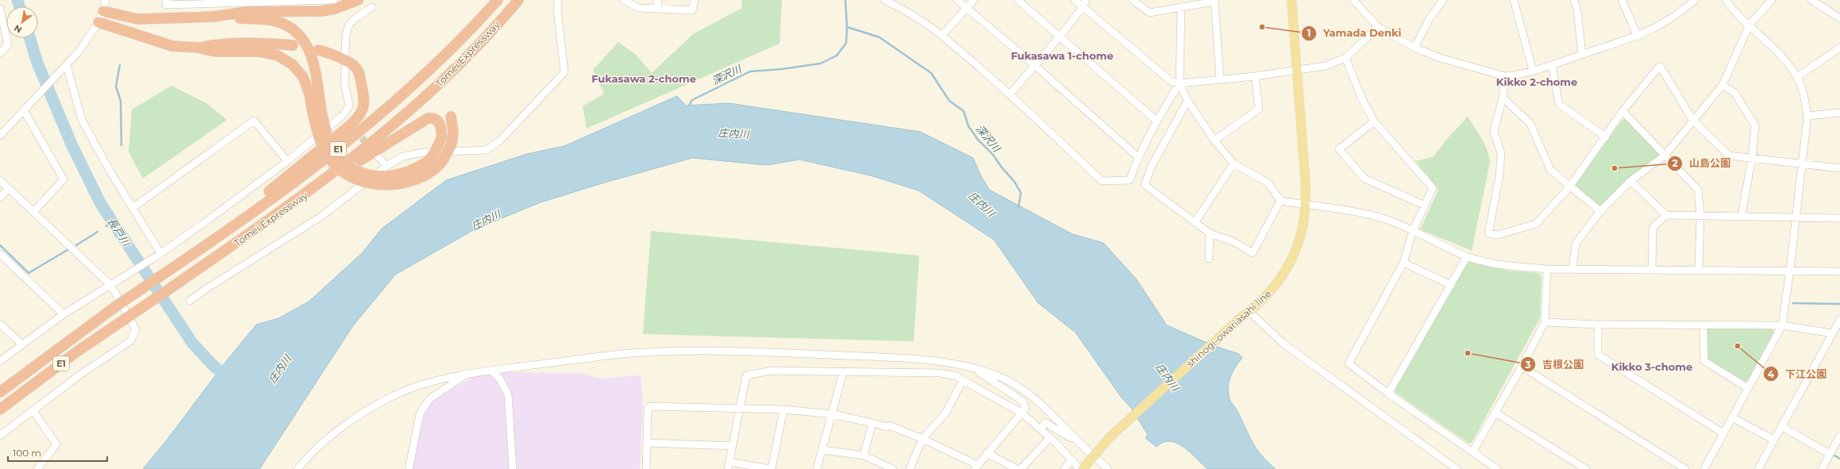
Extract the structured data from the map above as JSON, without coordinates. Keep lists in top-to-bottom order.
{
  "streets": {
    "highway": ["Tomei Expressway", "E1"],
    "main road": ["shinogi-owariasahi line"]
  },
  "districts": [
    "Fukasawa 1-chome",
    "Fukasawa 2-chome",
    "Kikko 2-chome",
    "Kikko 3-chome"
  ],
  "water": ["深沢川", "庄内川", "長戸川"],
  "places": [
    "Yamada Denki",
    "山島公園",
    "下江公園",
    "吉根公園"
  ],
  "scale_bar": "100 m",
  "north": "bottom left"
}
